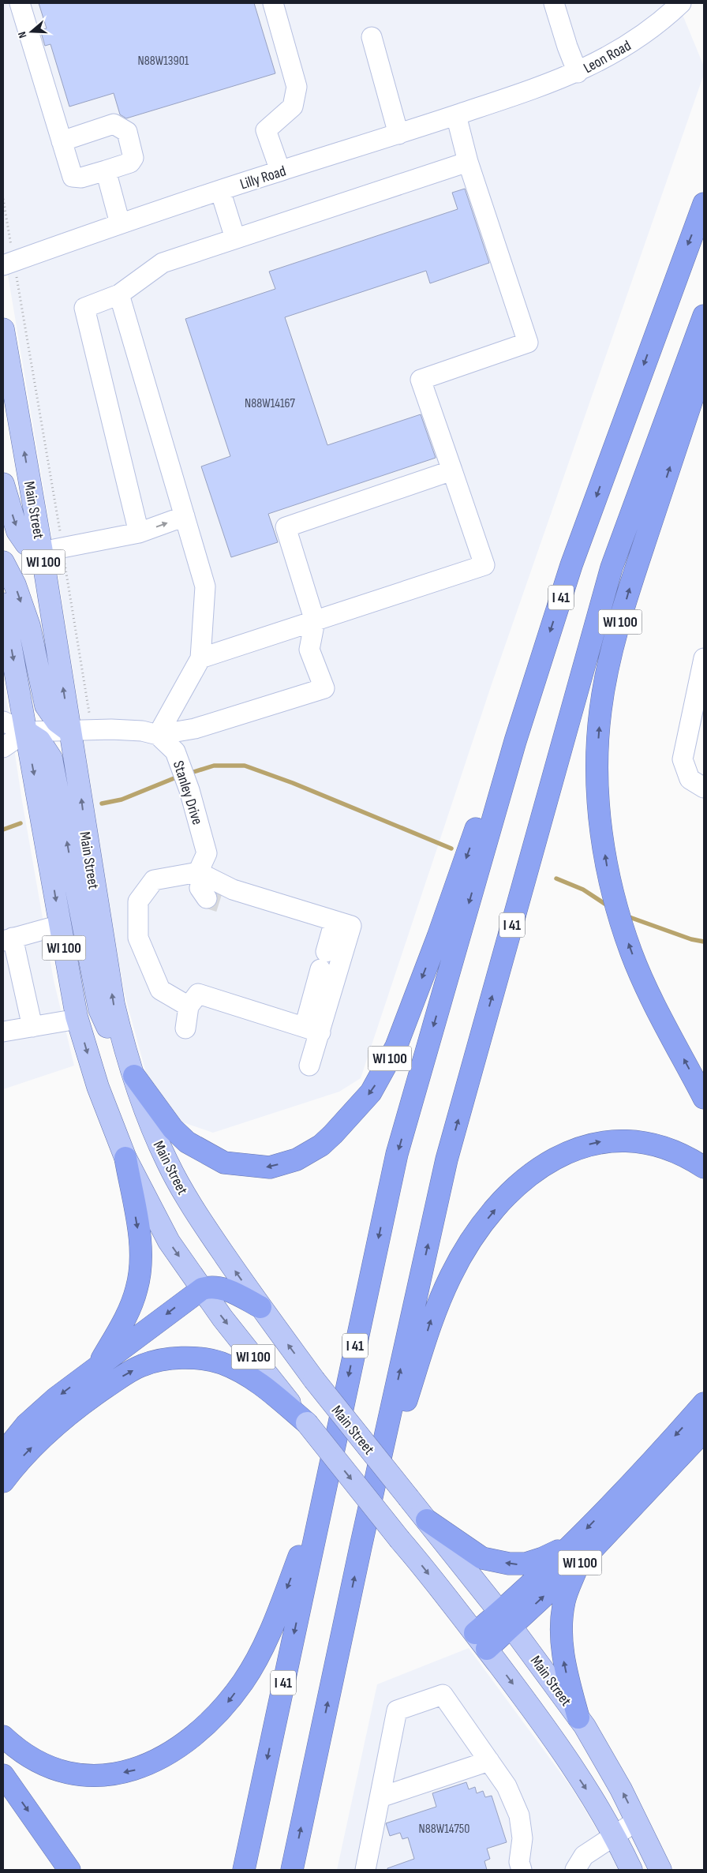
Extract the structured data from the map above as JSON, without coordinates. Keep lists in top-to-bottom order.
{
  "streets": {
    "highway": ["WI 100", "I 41"],
    "main road": ["Main Street"],
    "street": ["Leon Road", "Lilly Road", "Stanley Drive"]
  },
  "crossings": [
    ["Leon Road", "Lilly Road"],
    ["Main Street", "WI 100"],
    ["WI 100", "I 41"]
  ],
  "house_numbers": ["N88W13901", "N88W14167", "N88W14750"],
  "north": "left"
}
